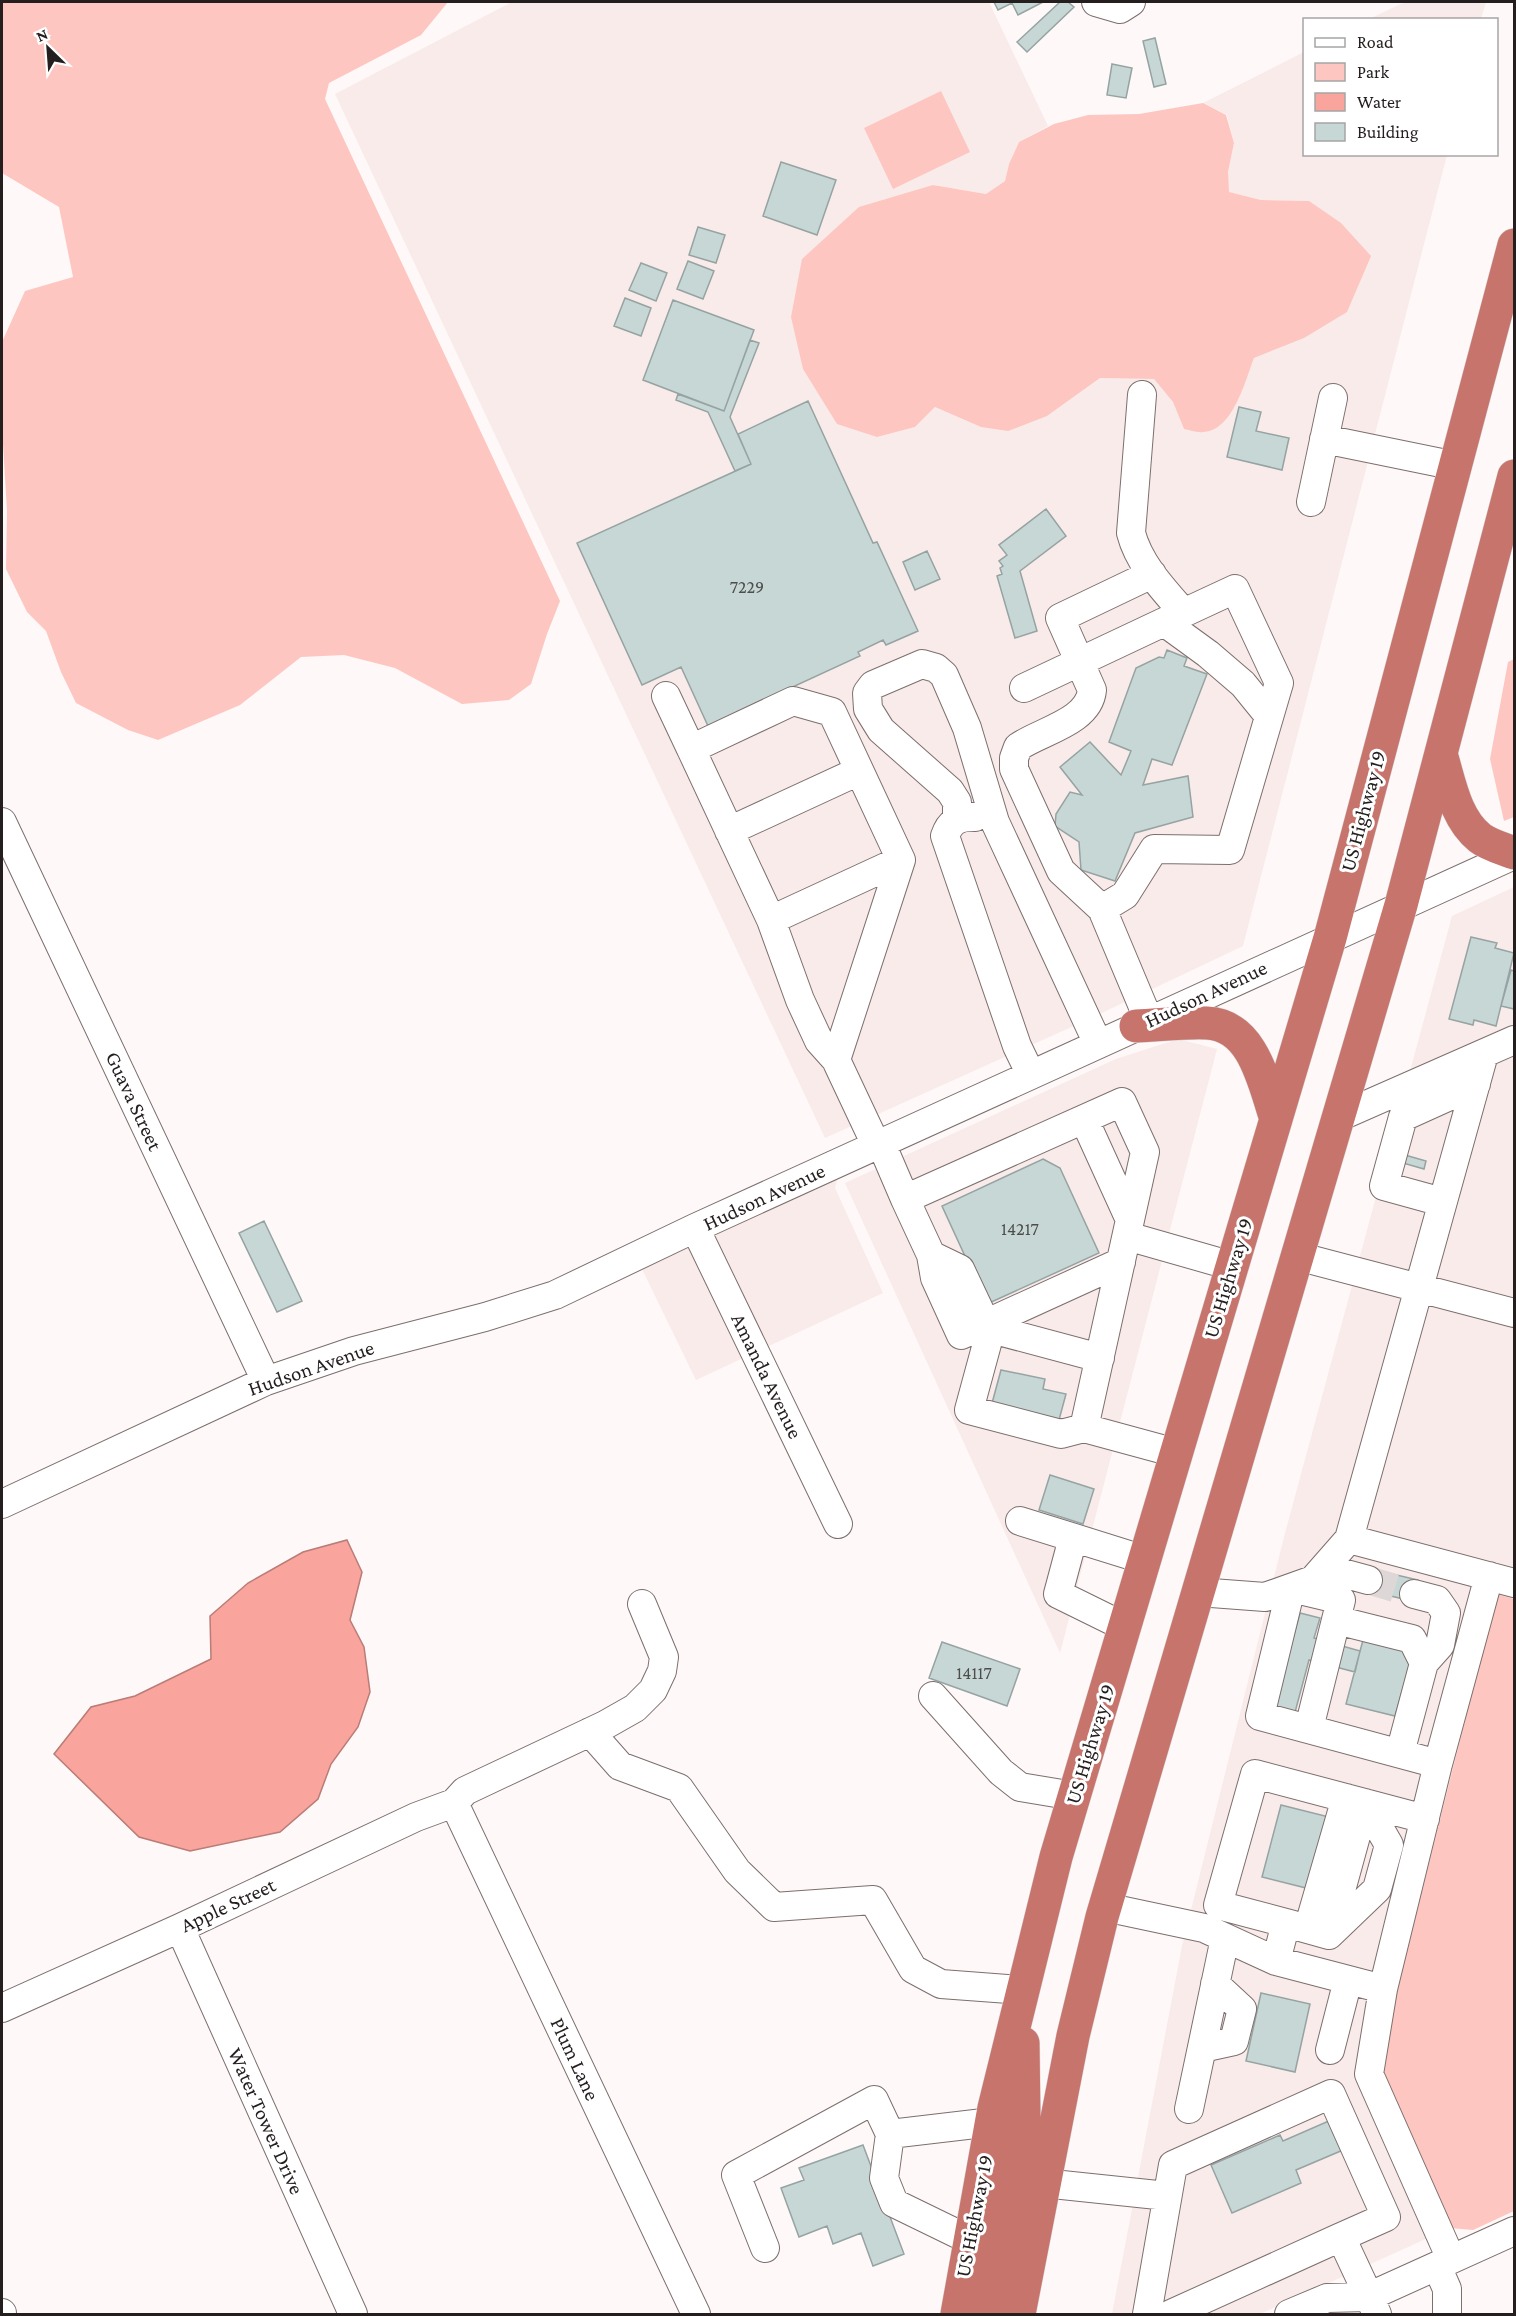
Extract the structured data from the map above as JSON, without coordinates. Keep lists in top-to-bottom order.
{
  "streets": {
    "highway": ["US Highway 19"],
    "street": [
      "Hudson Avenue",
      "Guava Street",
      "Amanda Avenue",
      "Apple Street",
      "Plum Lane",
      "Water Tower Drive"
    ]
  },
  "crossings": [
    ["US Highway 19", "Hudson Avenue"],
    ["Hudson Avenue", "Guava Street"],
    ["Hudson Avenue", "Amanda Avenue"],
    ["Apple Street", "Plum Lane"],
    ["Apple Street", "Water Tower Drive"]
  ],
  "house_numbers": ["7229", "14217", "14117"],
  "legend": [
    "Road",
    "Park",
    "Water",
    "Building"
  ],
  "north": "top left"
}
